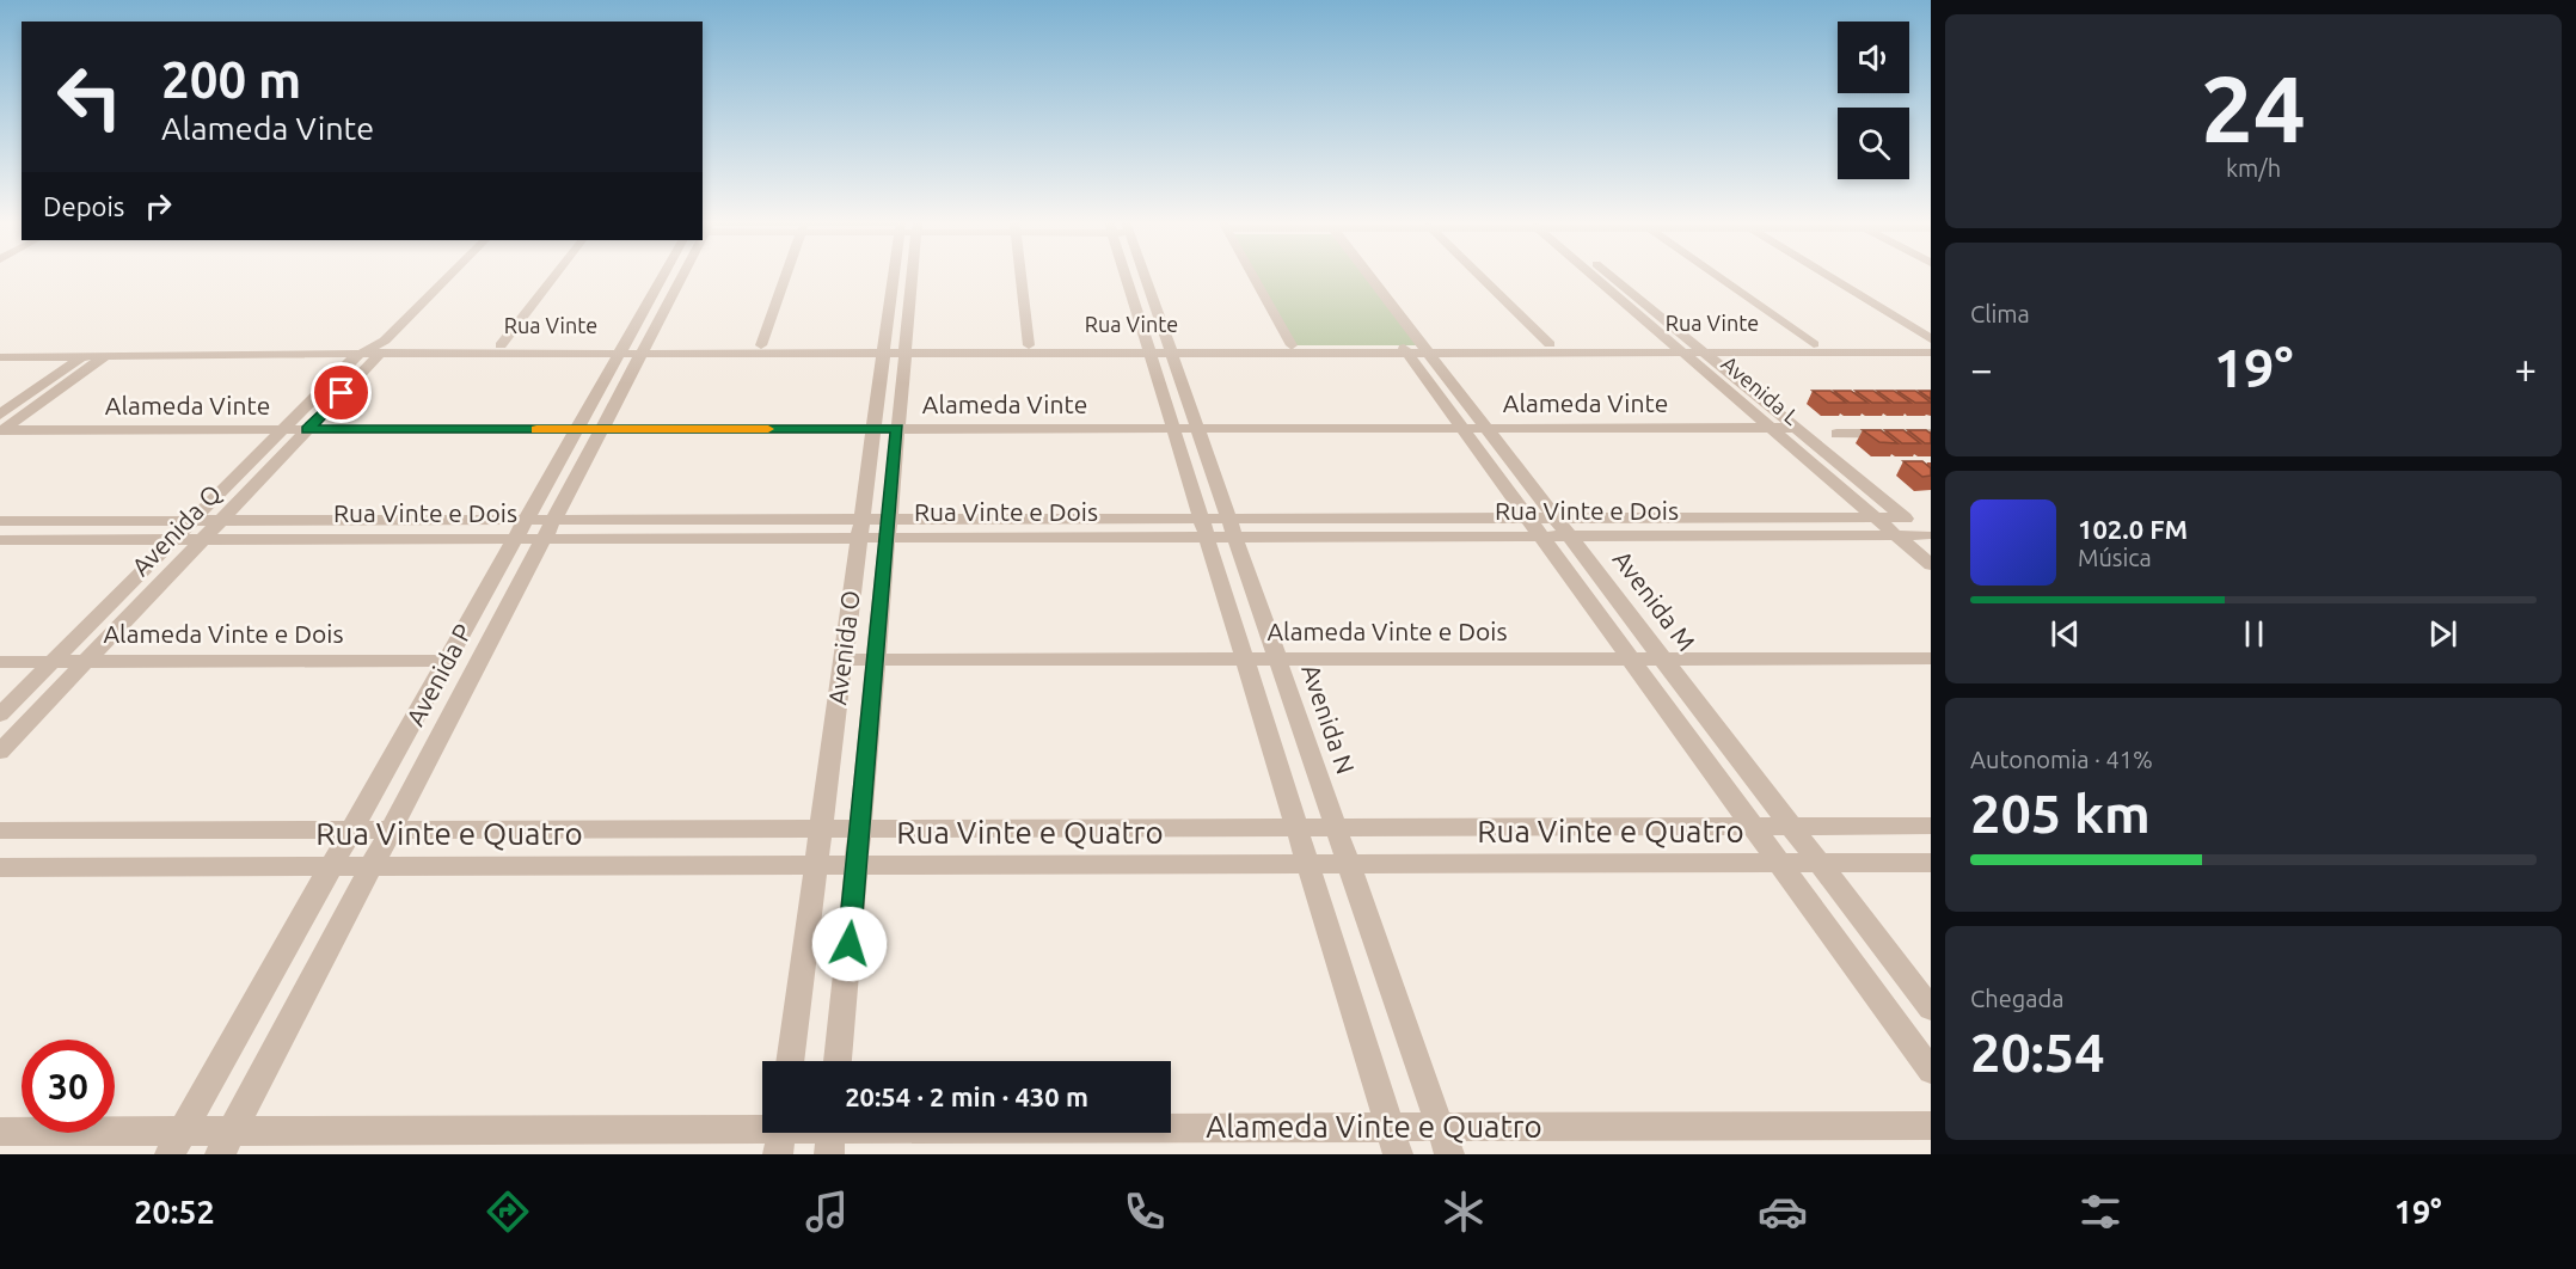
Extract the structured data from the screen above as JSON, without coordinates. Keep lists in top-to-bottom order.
{
  "streets": {
    "street": [
      "Rua Vinte",
      "Avenida L",
      "Alameda Vinte",
      "Rua Vinte e Dois",
      "Avenida Q",
      "Avenida M",
      "Alameda Vinte e Dois",
      "Avenida O",
      "Avenida P",
      "Avenida N",
      "Rua Vinte e Quatro",
      "Alameda Vinte e Quatro"
    ]
  },
  "crossings": [
    ["Rua Vinte", "Avenida L"],
    ["Rua Vinte", "Avenida Q"],
    ["Rua Vinte", "Avenida M"],
    ["Rua Vinte", "Avenida O"],
    ["Rua Vinte", "Avenida P"],
    ["Rua Vinte", "Avenida N"],
    ["Avenida L", "Alameda Vinte"],
    ["Avenida L", "Rua Vinte e Dois"],
    ["Alameda Vinte", "Avenida Q"],
    ["Alameda Vinte", "Avenida M"],
    ["Alameda Vinte", "Avenida O"],
    ["Alameda Vinte", "Avenida P"],
    ["Alameda Vinte", "Avenida N"],
    ["Rua Vinte e Dois", "Avenida Q"],
    ["Rua Vinte e Dois", "Avenida M"],
    ["Rua Vinte e Dois", "Avenida O"],
    ["Rua Vinte e Dois", "Avenida P"],
    ["Rua Vinte e Dois", "Avenida N"],
    ["Avenida Q", "Alameda Vinte e Dois"],
    ["Avenida M", "Alameda Vinte e Dois"],
    ["Avenida M", "Rua Vinte e Quatro"],
    ["Alameda Vinte e Dois", "Avenida O"],
    ["Alameda Vinte e Dois", "Avenida P"],
    ["Alameda Vinte e Dois", "Avenida N"],
    ["Avenida O", "Rua Vinte e Quatro"],
    ["Avenida P", "Rua Vinte e Quatro"],
    ["Avenida P", "Alameda Vinte e Quatro"],
    ["Avenida N", "Rua Vinte e Quatro"],
    ["Avenida N", "Alameda Vinte e Quatro"]
  ],
  "page": {
    "tile": [
      ["24", "km/h"],
      "Clima",
      ["Autonomia · 41%", "205 km"],
      ["Chegada", "20:54"]
    ],
    "turn": ["200 m", "Alameda Vinte"],
    "then": "Depois",
    "heat": ["−", "19°", "+"],
    "song": ["102.0 FM", "Música"],
    "limit": "30",
    "trip": "20:54 · 2 min · 430 m",
    "tabs": ["20:52", "19°"]
  }
}
